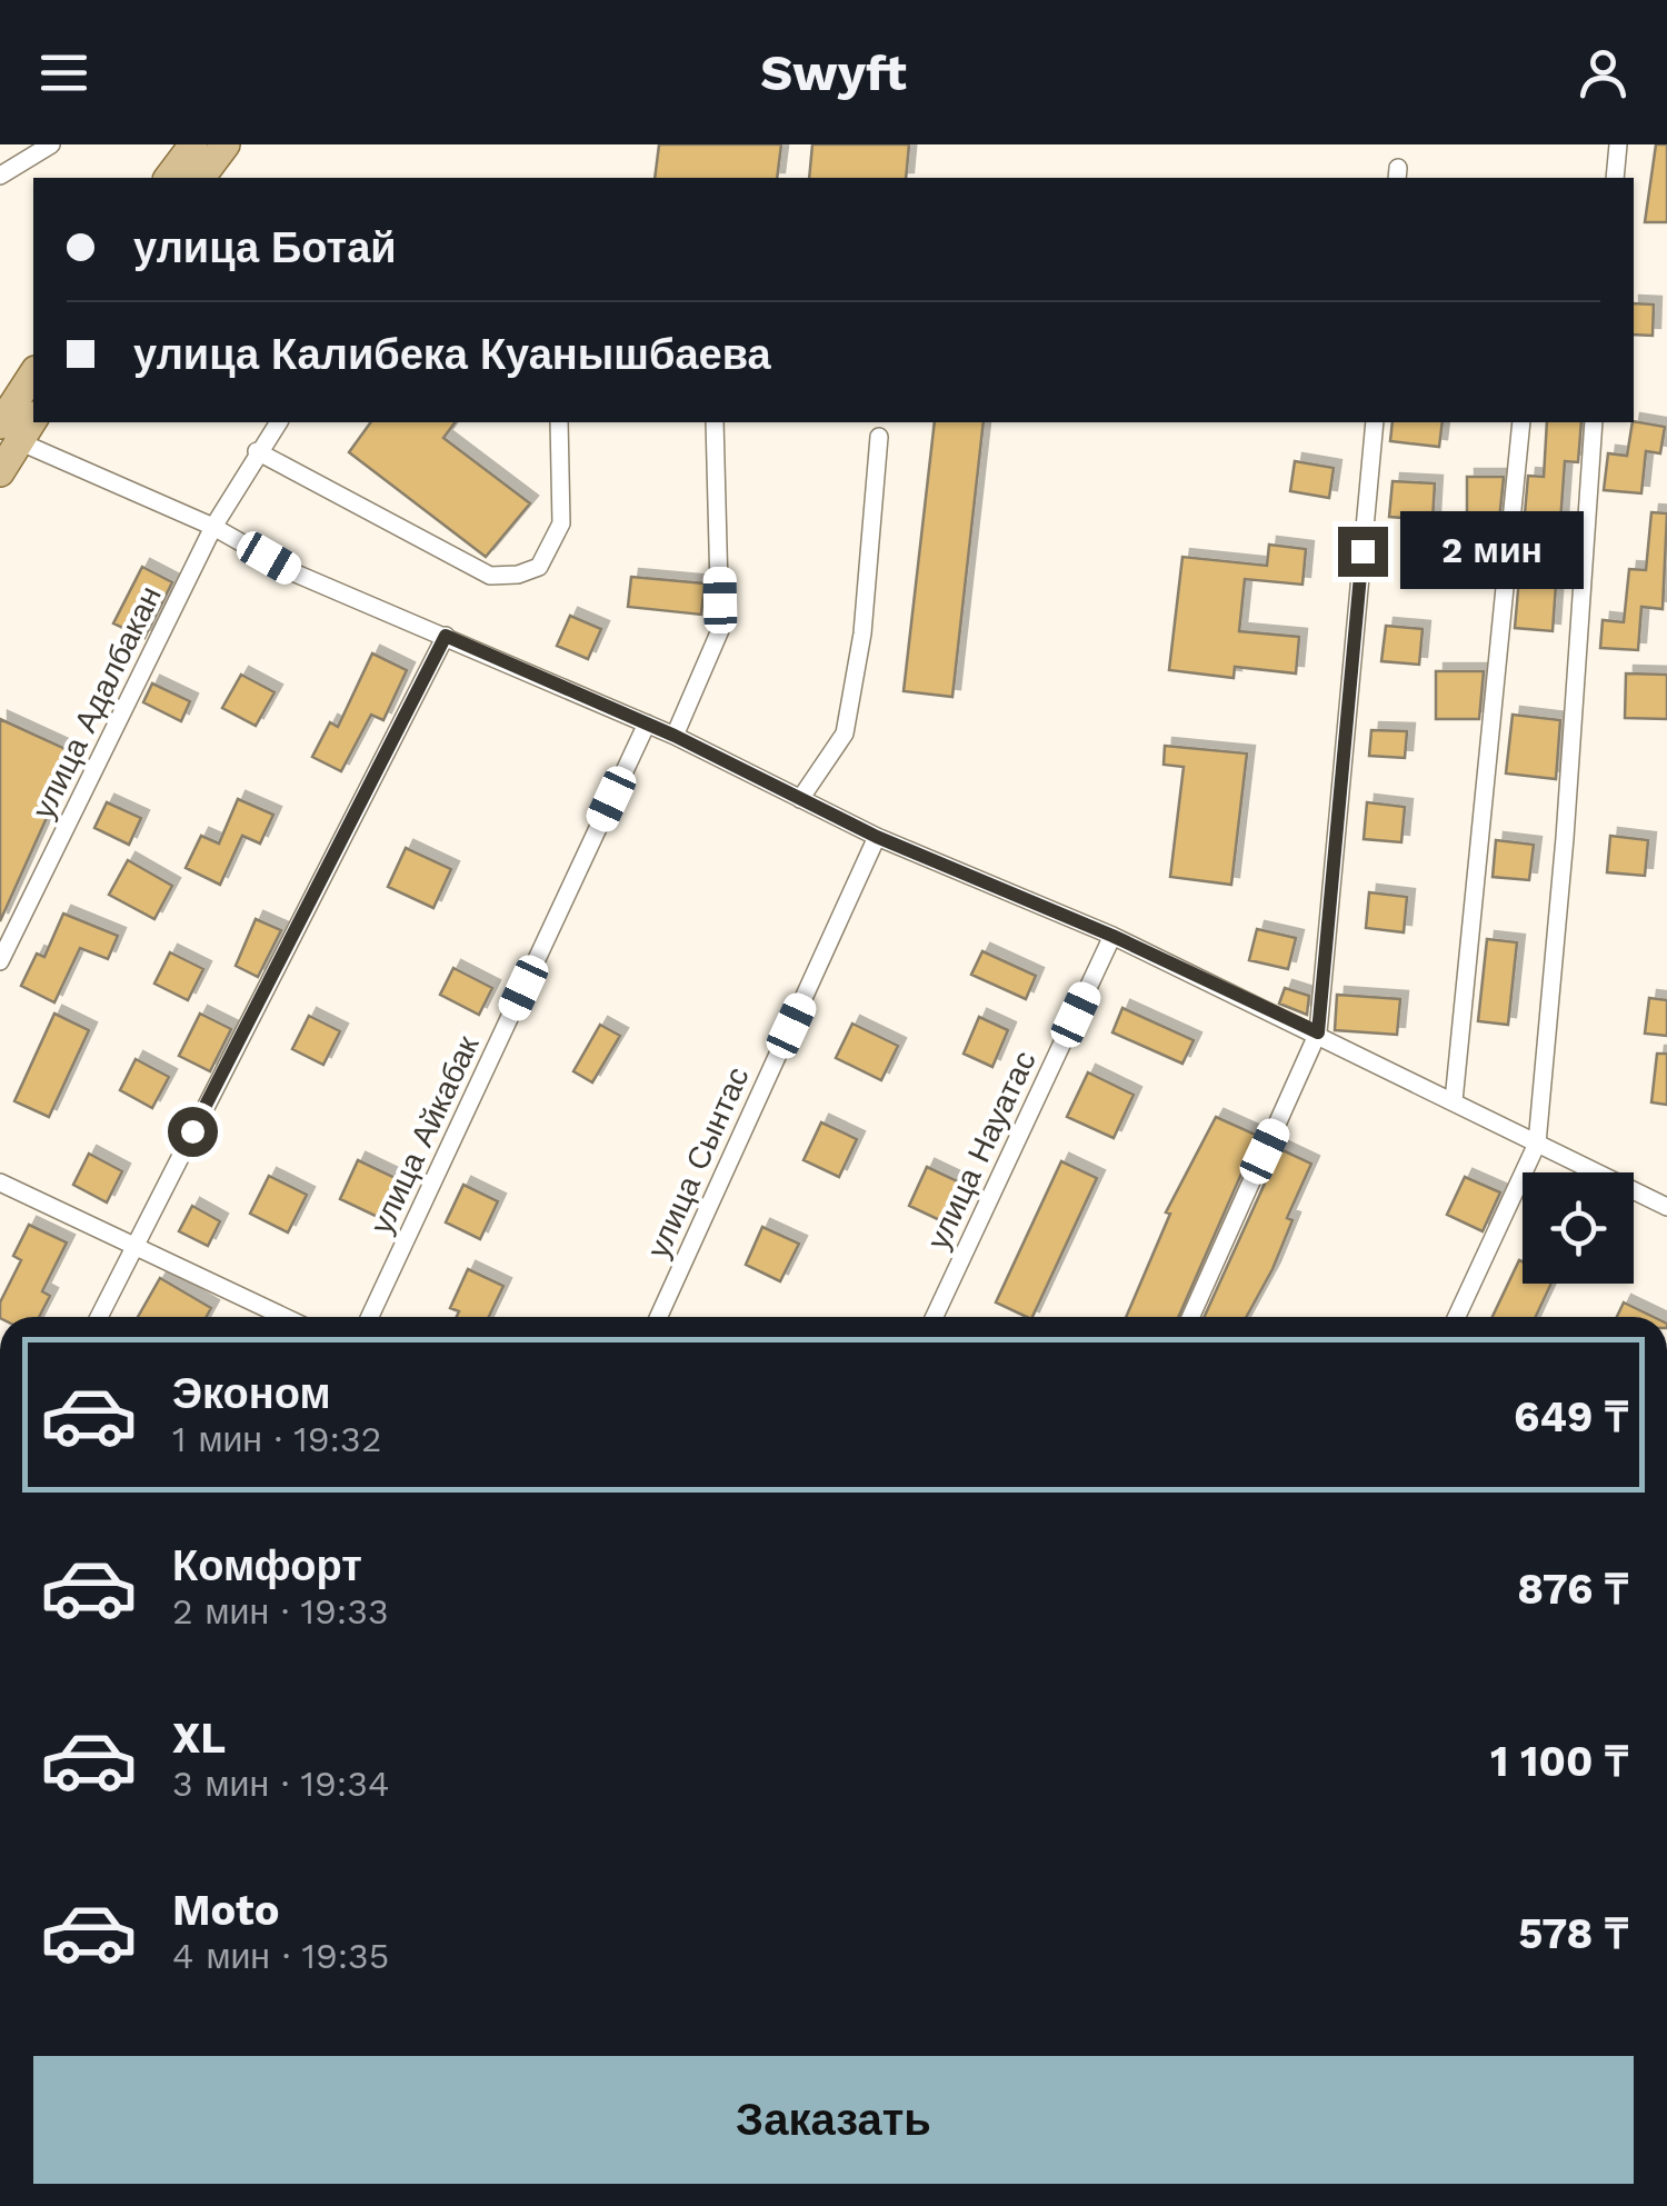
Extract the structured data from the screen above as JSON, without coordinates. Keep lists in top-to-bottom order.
{
  "streets": {
    "street": [
      "улица Адалбакан",
      "улица Айкабак",
      "улица Науатас",
      "улица Сынтас"
    ]
  },
  "page": {
    "header": "Swyft",
    "banner": ["улица Ботай", "улица Калибека Куанышбаева"],
    "bubble": "2 мин",
    "list": [
      {
        "name": "Эконом",
        "note": "1 мин · 19:32",
        "value": "649 ₸"
      },
      {
        "name": "Комфорт",
        "note": "2 мин · 19:33",
        "value": "876 ₸"
      },
      {
        "name": "XL",
        "note": "3 мин · 19:34",
        "value": "1 100 ₸"
      },
      {
        "name": "Moto",
        "note": "4 мин · 19:35",
        "value": "578 ₸"
      }
    ],
    "buttons": "Заказать"
  }
}
